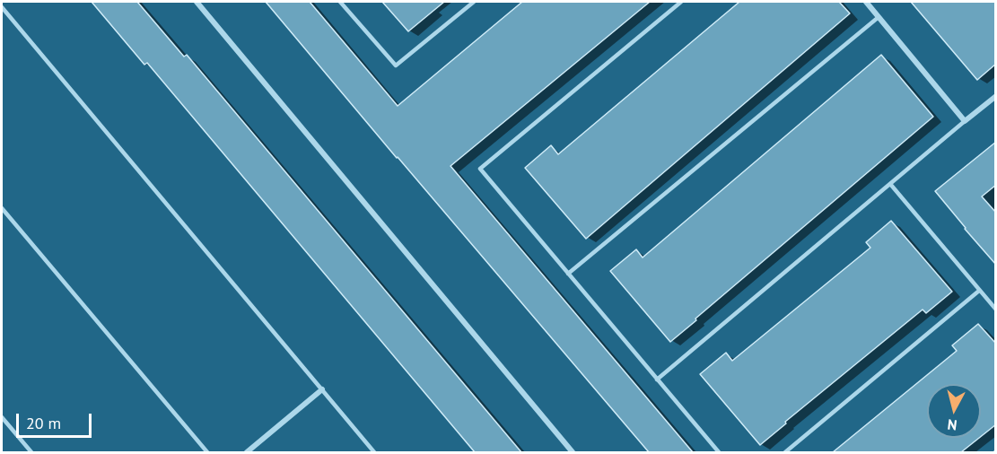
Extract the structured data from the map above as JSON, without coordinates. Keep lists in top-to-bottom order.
{
  "scale_bar": "20 m",
  "north": "bottom"
}
